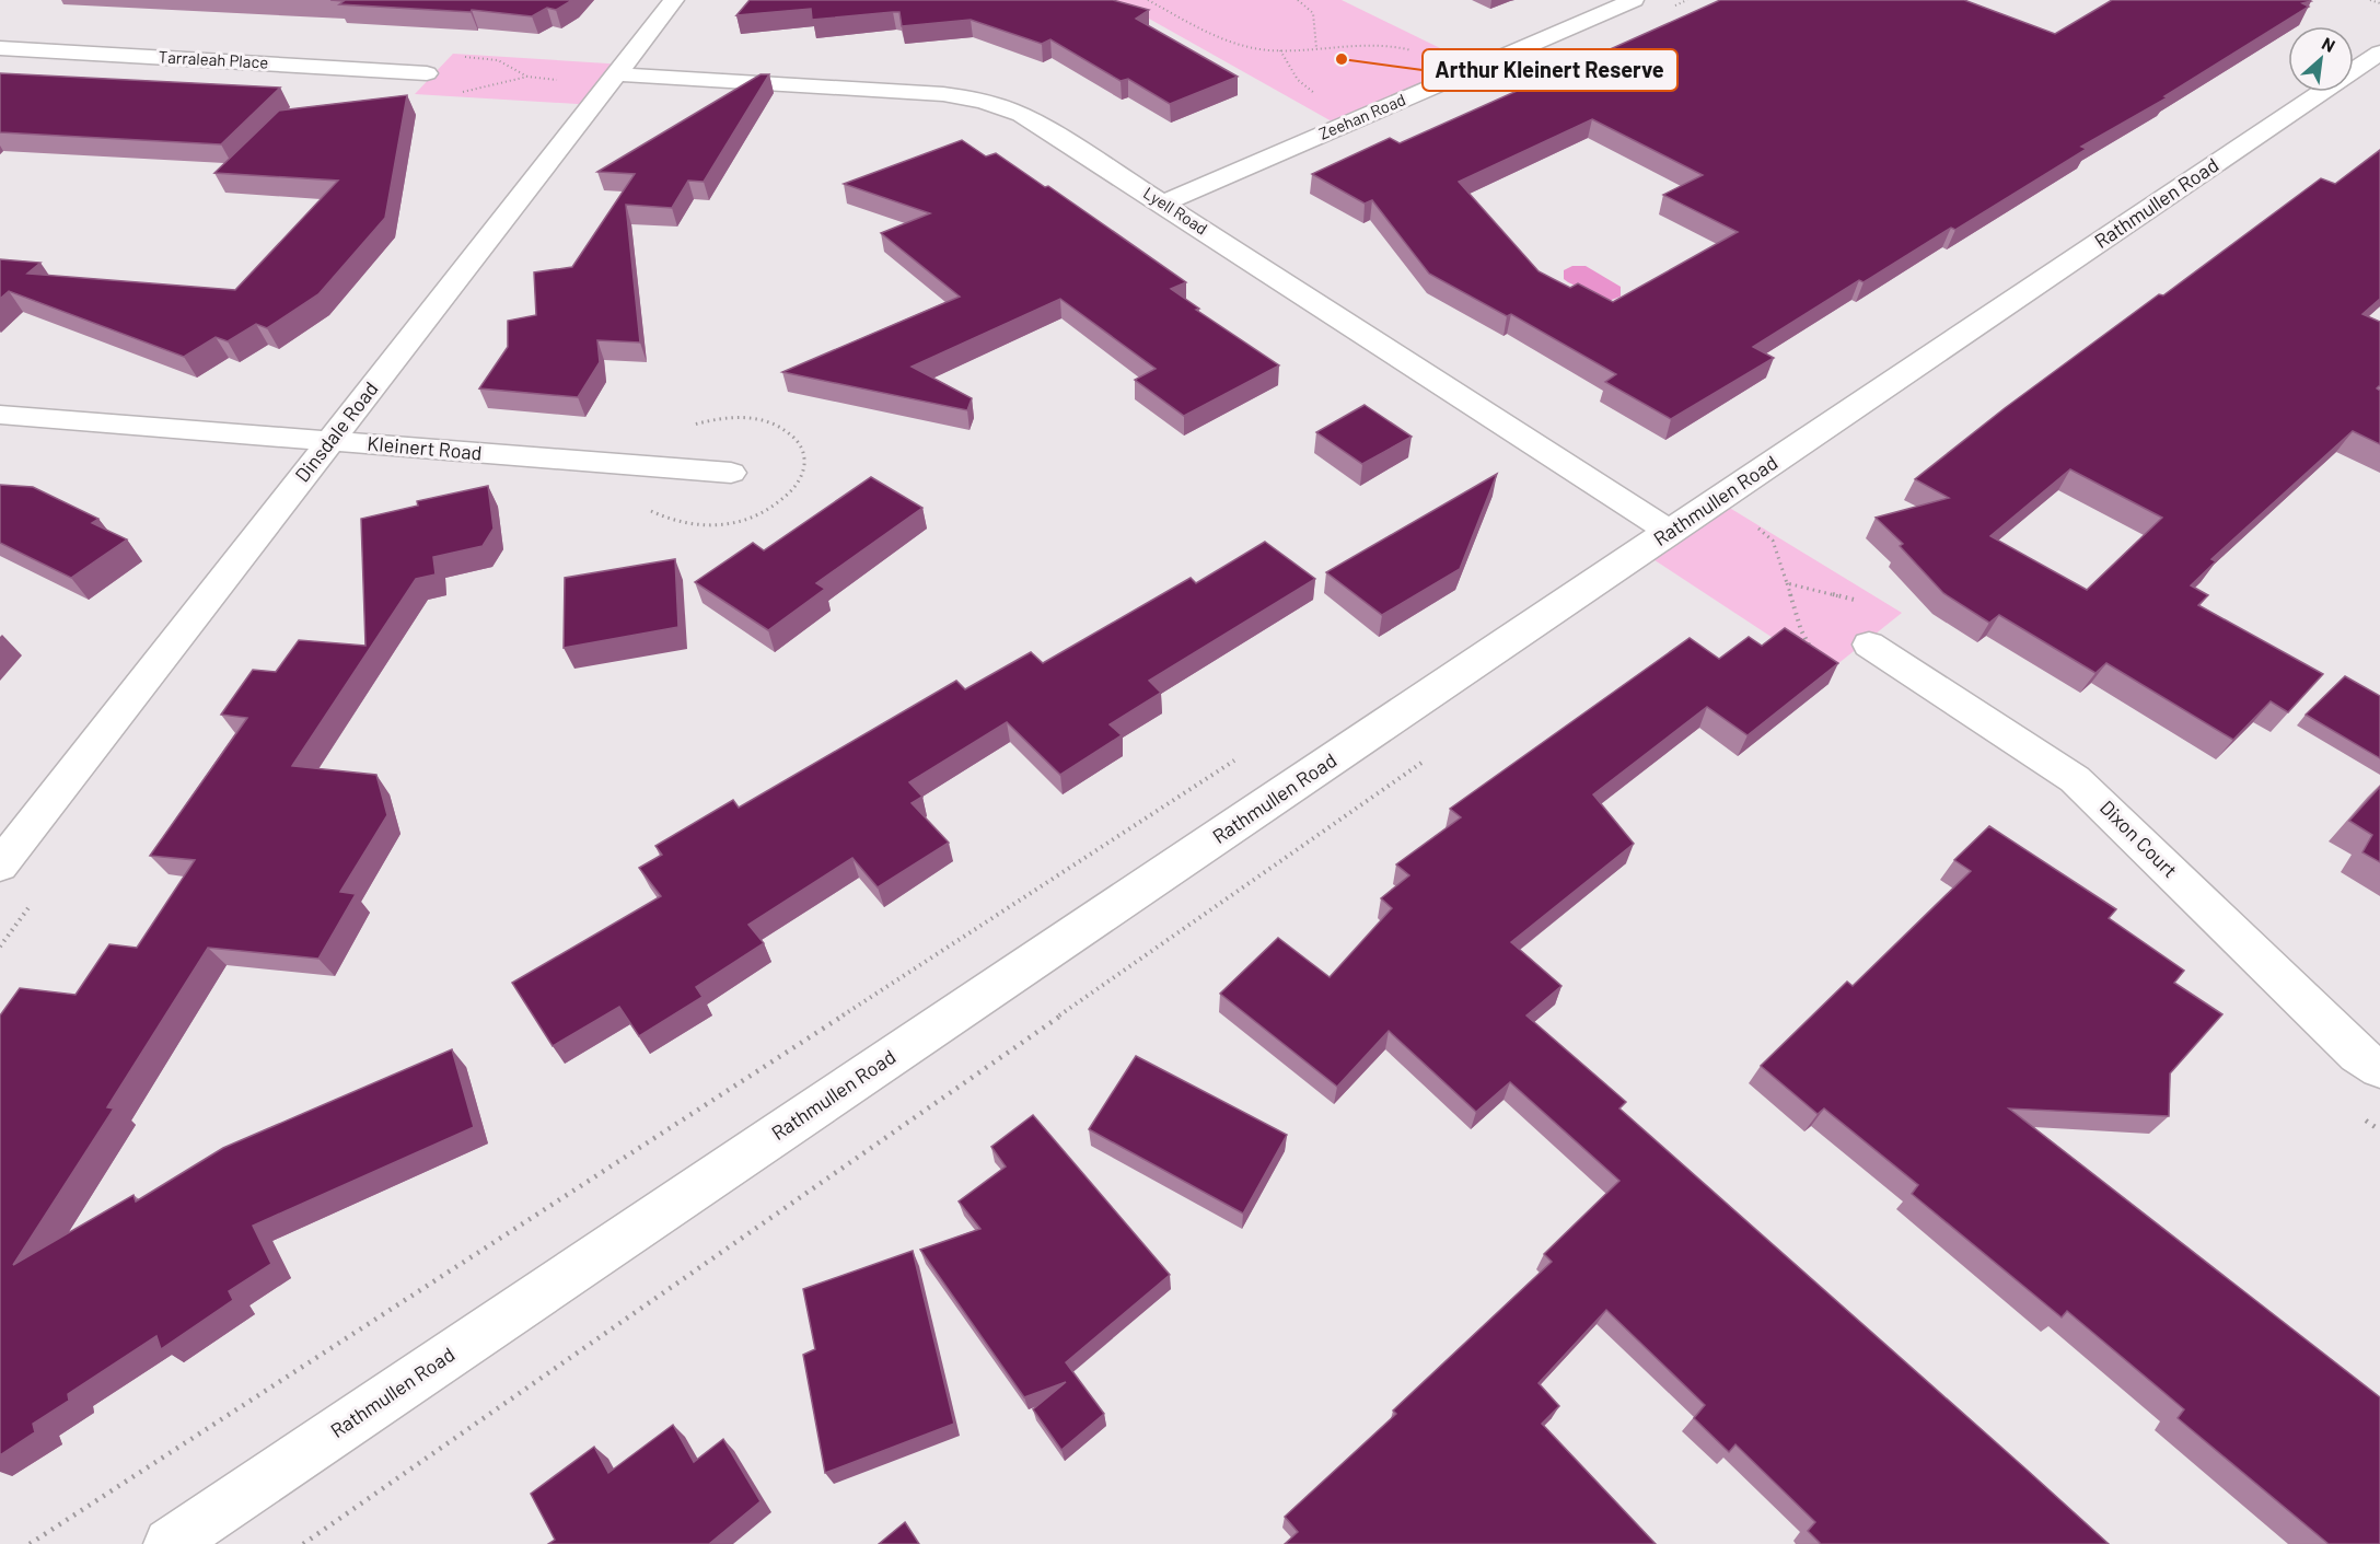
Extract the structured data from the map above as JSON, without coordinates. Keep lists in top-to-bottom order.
{
  "streets": {
    "street": [
      "Tarraleah Place",
      "Zeehan Road",
      "Rathmullen Road",
      "Lyell Road",
      "Dinsdale Road",
      "Kleinert Road",
      "Dixon Court"
    ]
  },
  "crossings": [
    ["Zeehan Road", "Lyell Road"],
    ["Rathmullen Road", "Lyell Road"],
    ["Lyell Road", "Dinsdale Road"],
    ["Dinsdale Road", "Kleinert Road"]
  ],
  "places": ["Arthur Kleinert Reserve"],
  "north": "top right"
}
